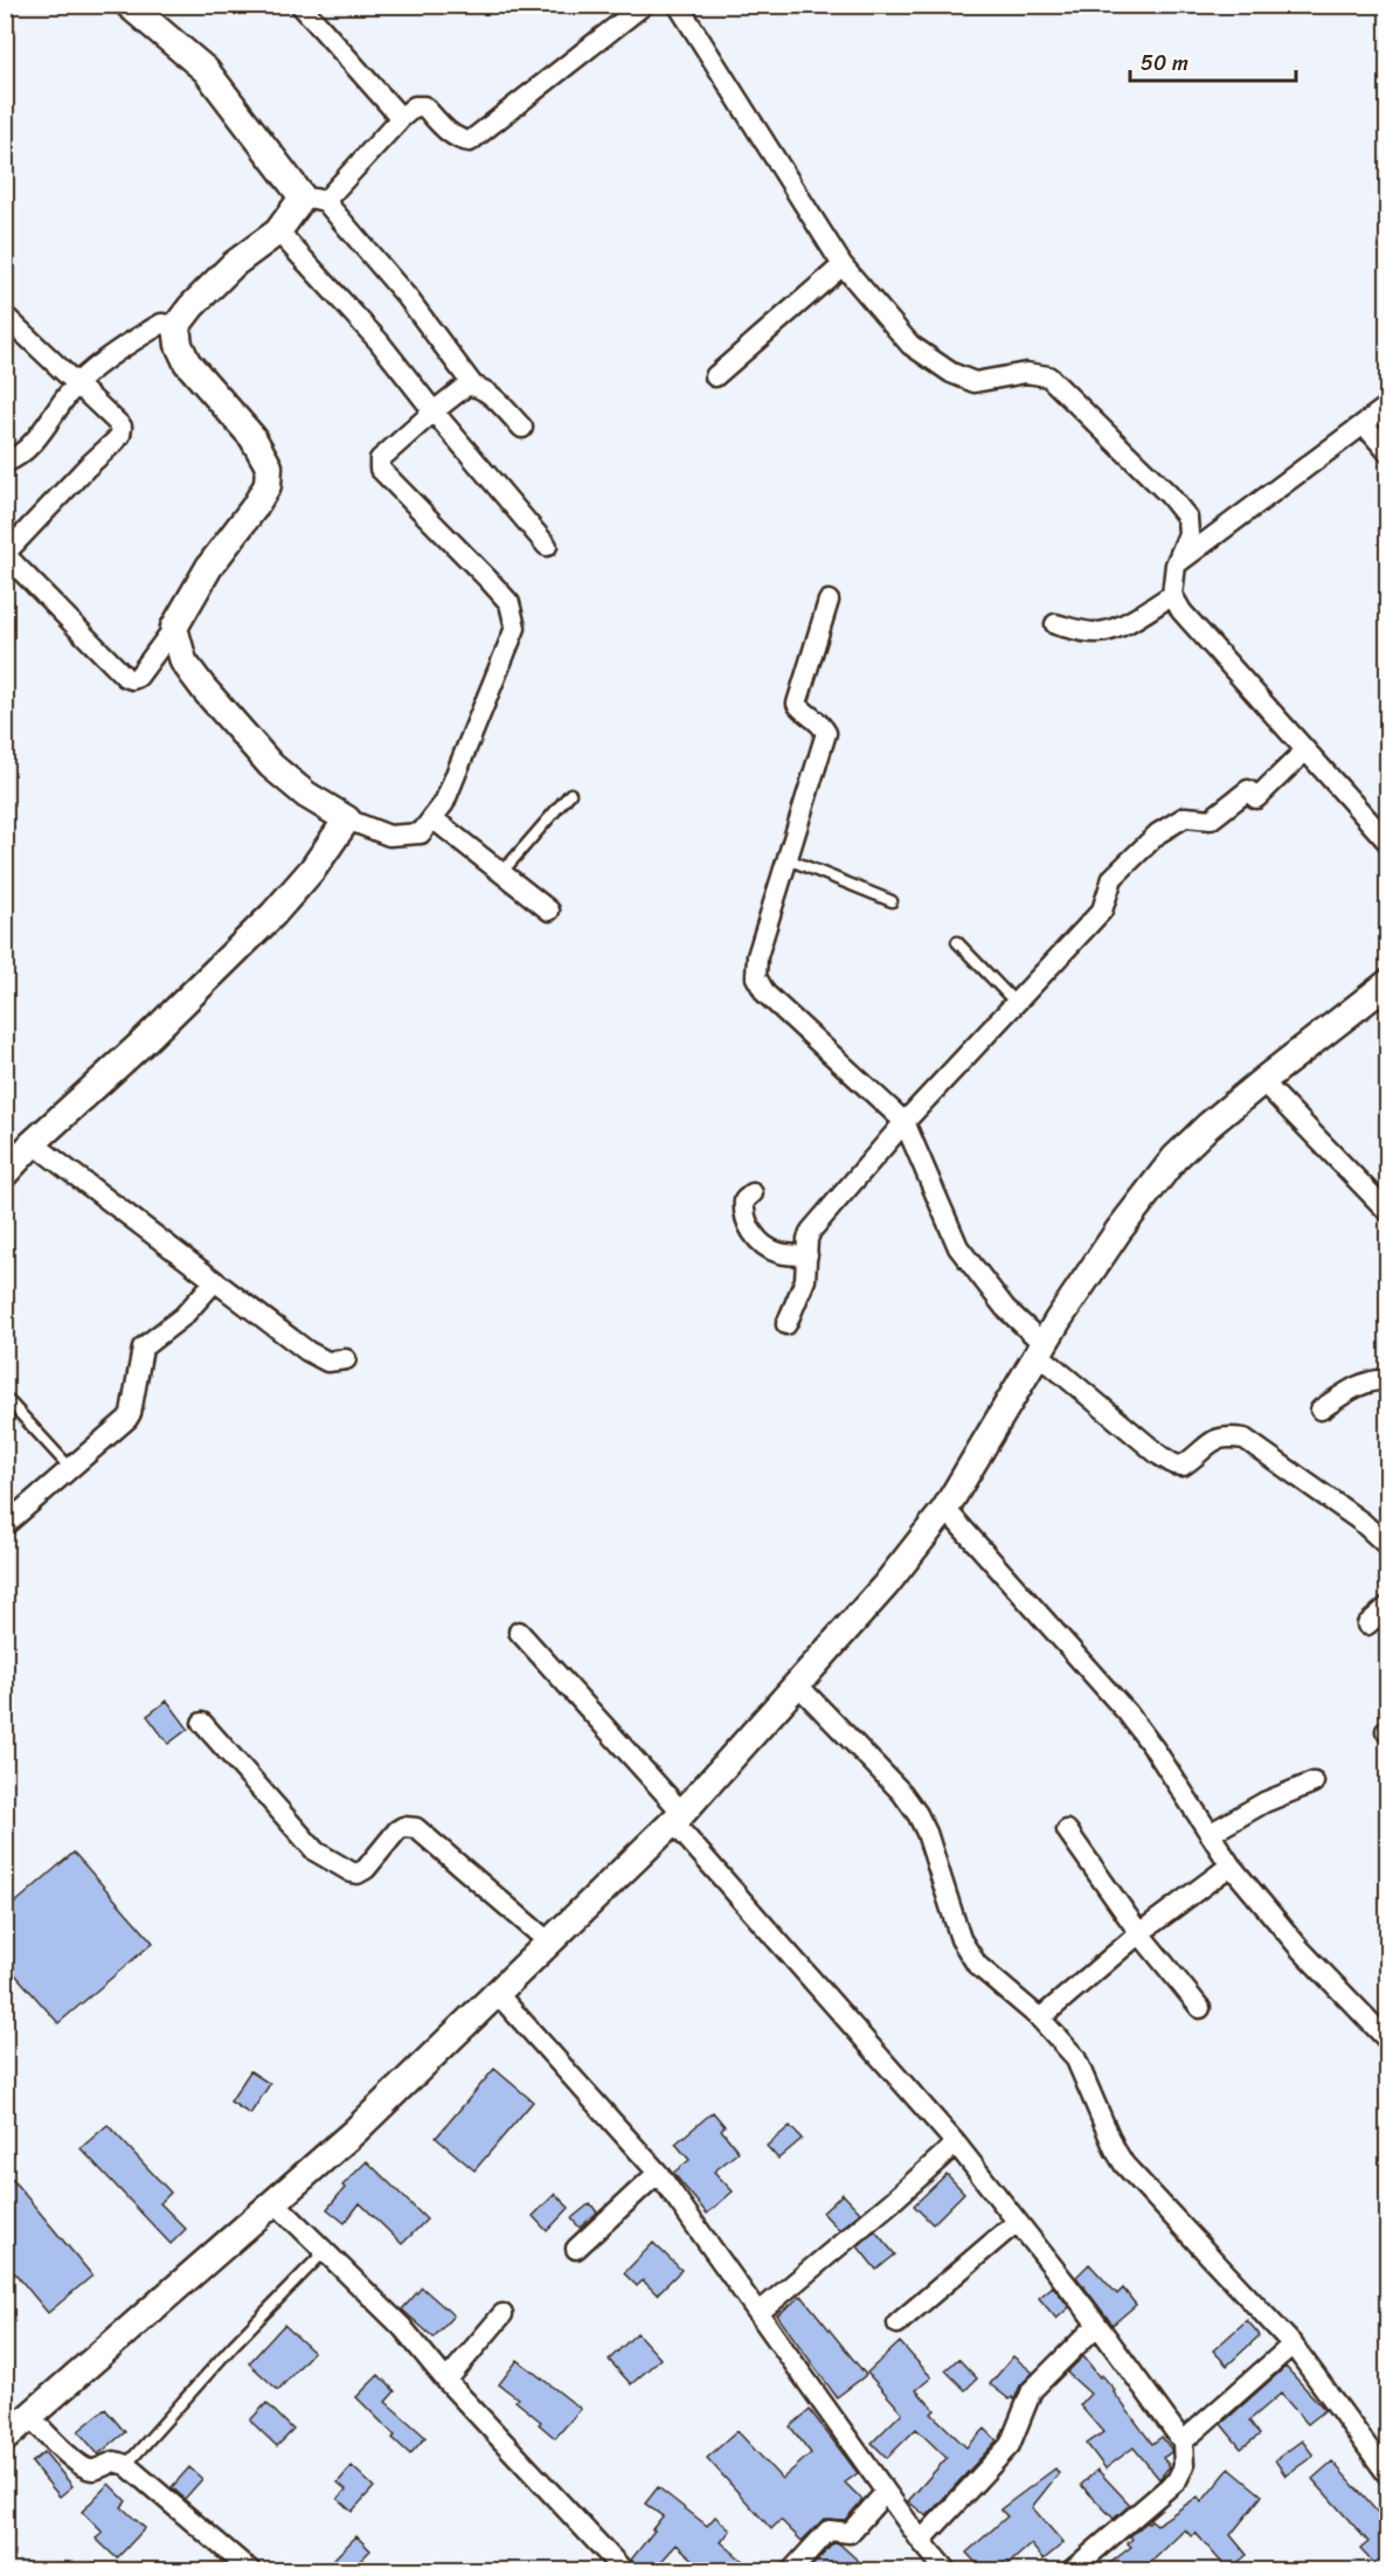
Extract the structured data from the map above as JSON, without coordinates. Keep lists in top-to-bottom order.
{
  "scale_bar": "50 m"
}
